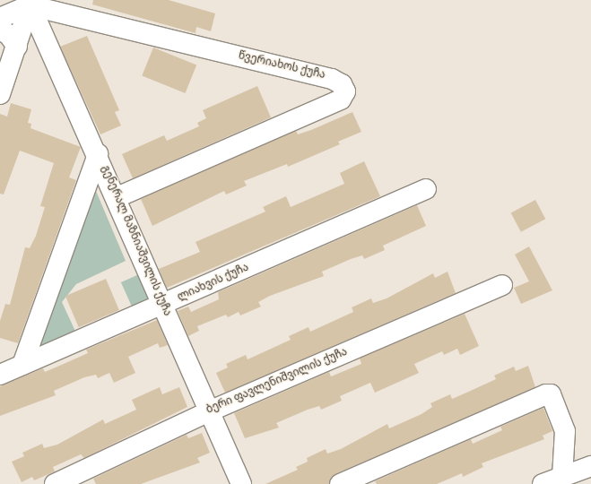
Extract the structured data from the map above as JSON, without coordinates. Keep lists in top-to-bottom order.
{
  "streets": {
    "street": [
      "წვერიახოს ქუჩა",
      "გენერალ მაზნიაშვილის ქუჩა",
      "ლიახვის ქუჩა",
      "ბერი ფავლენიშვილის ქუჩა"
    ]
  },
  "crossings": [
    ["წვერიახოს ქუჩა", "გენერალ მაზნიაშვილის ქუჩა"],
    ["გენერალ მაზნიაშვილის ქუჩა", "ლიახვის ქუჩა"],
    ["გენერალ მაზნიაშვილის ქუჩა", "ბერი ფავლენიშვილის ქუჩა"]
  ]
}
